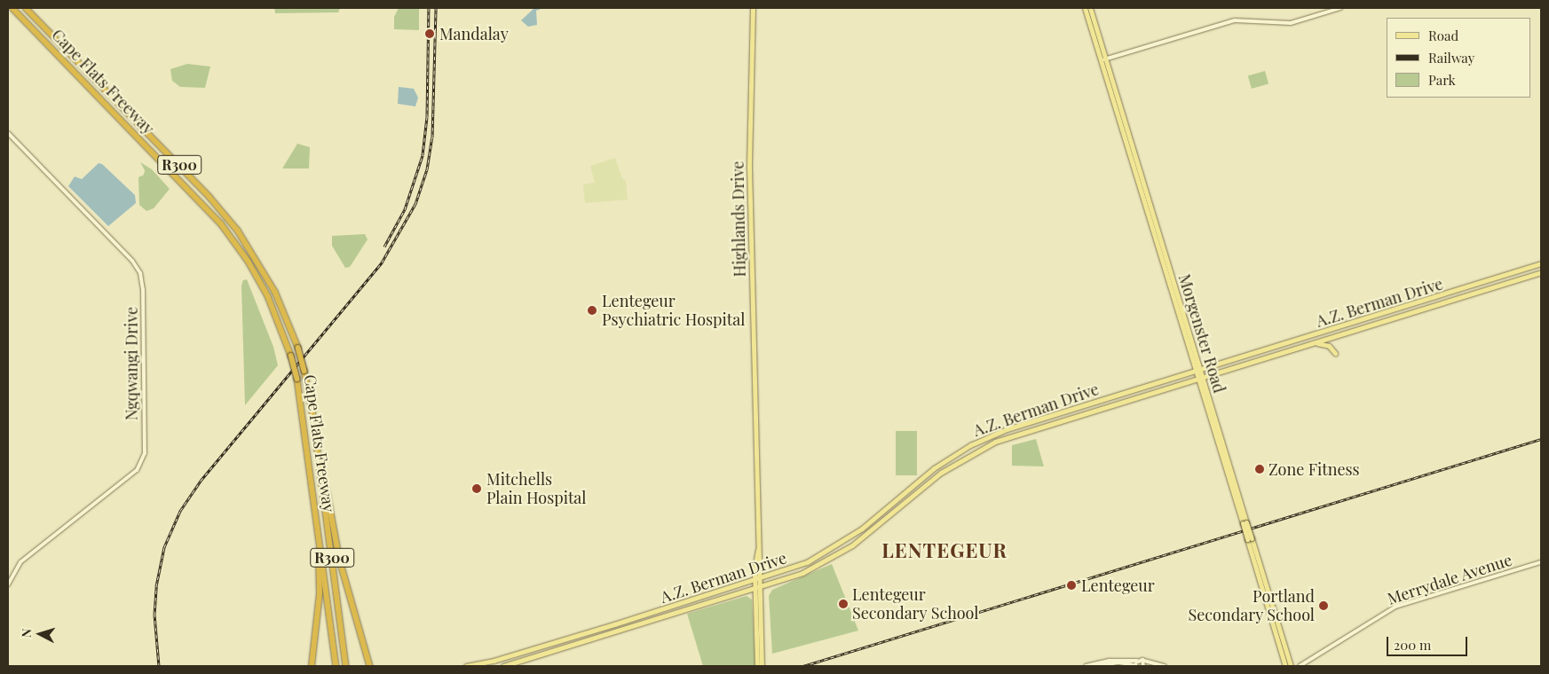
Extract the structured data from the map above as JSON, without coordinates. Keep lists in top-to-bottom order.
{
  "streets": {
    "highway": ["Cape Flats Freeway", "R300"],
    "main road": ["Highlands Drive", "A.Z. Berman Drive", "Morgenster Road"],
    "street": ["Ngqwangi Drive", "Merrydale Avenue"]
  },
  "crossings": [
    ["Highlands Drive", "A.Z. Berman Drive"],
    ["A.Z. Berman Drive", "Morgenster Road"]
  ],
  "districts": ["LENTEGEUR"],
  "places": [
    "Mandalay",
    "Lentegeur Psychiatric Hospital",
    "Zone Fitness",
    "Mitchells Plain Hospital",
    "Lentegeur",
    "Lentegeur Secondary School",
    "Portland Secondary School"
  ],
  "legend": ["Road", "Railway", "Park"],
  "scale_bar": "200 m",
  "north": "left"
}
